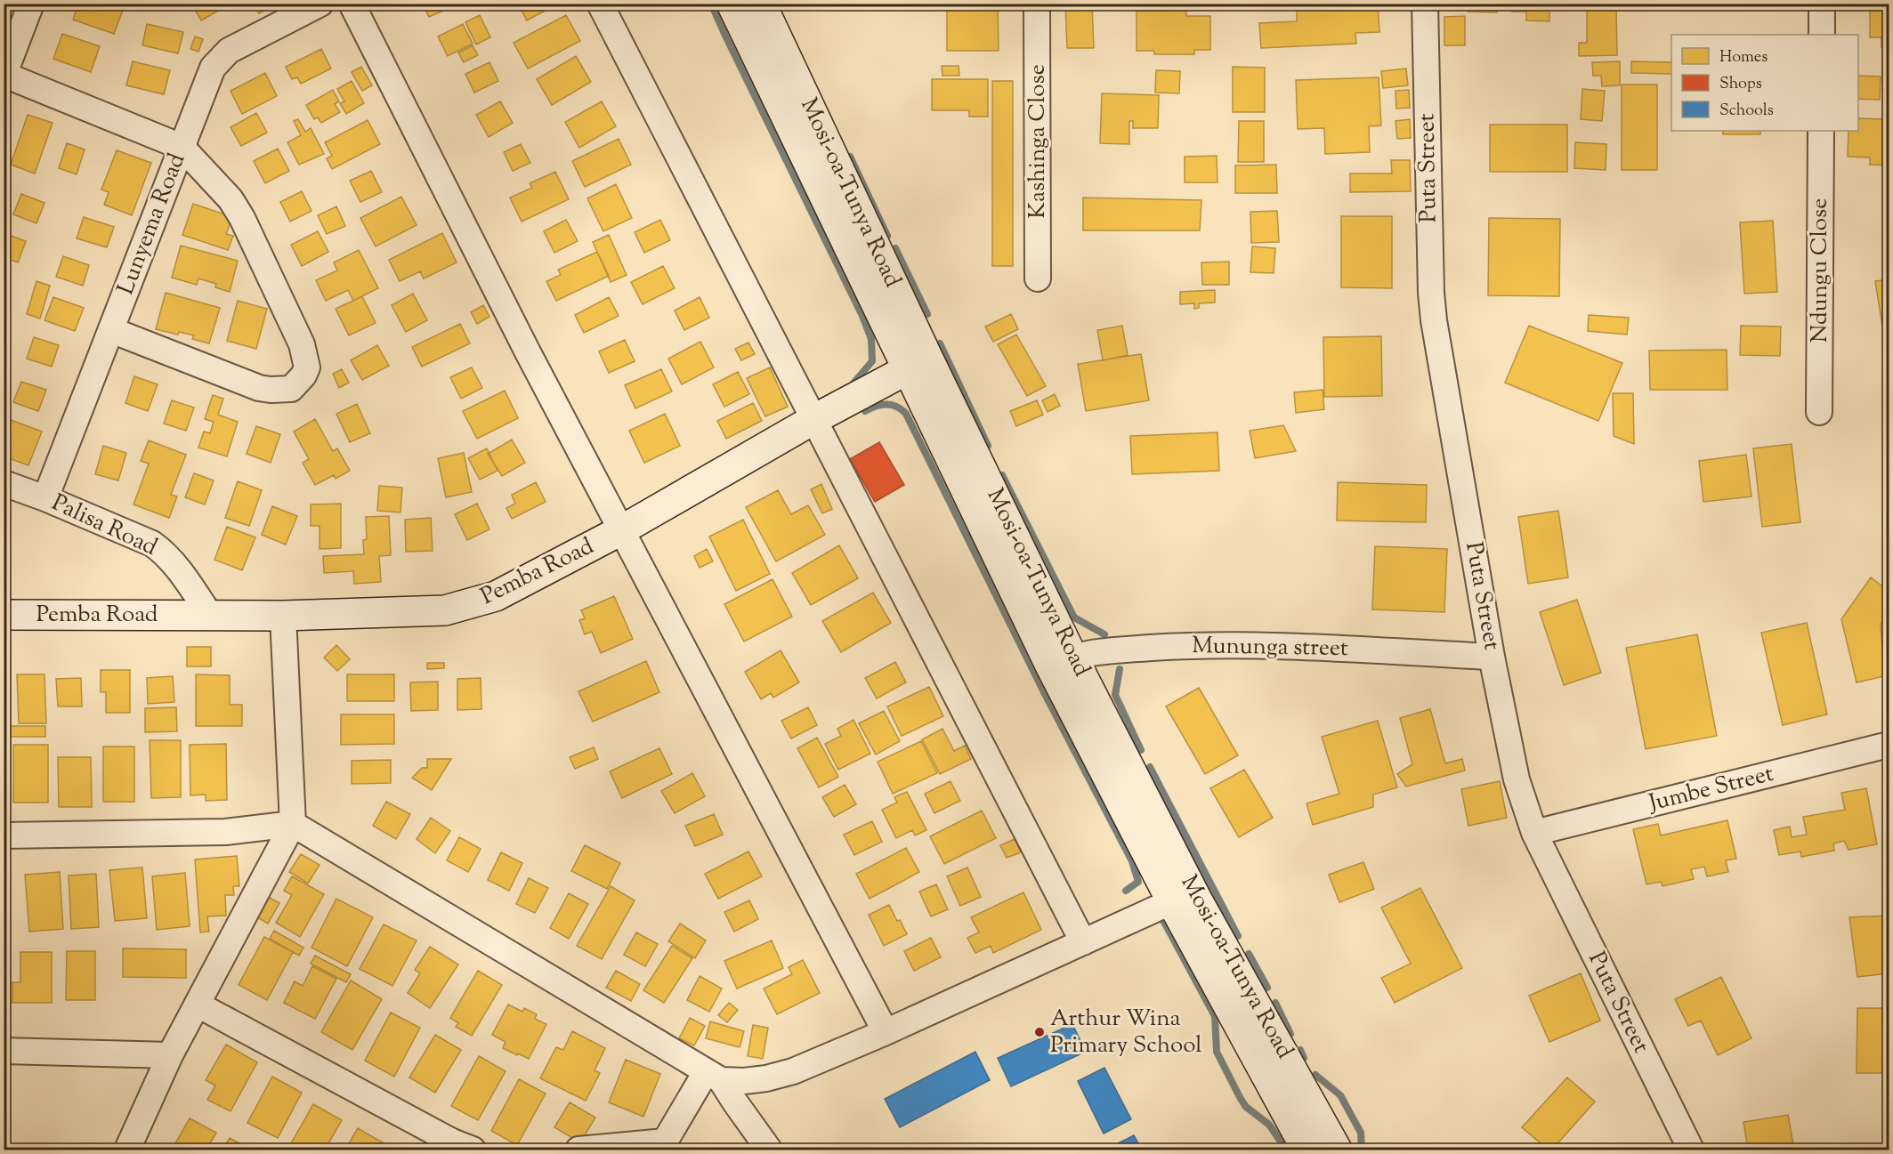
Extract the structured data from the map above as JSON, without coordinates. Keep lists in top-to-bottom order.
{
  "streets": {
    "main road": ["Mosi-oa-Tunya Road", "Pemba Road"],
    "street": [
      "Kashinga Close",
      "Puta Street",
      "Lunyema Road",
      "Ndungu Close",
      "Palisa Road",
      "Mununga street",
      "Jumbe Street"
    ]
  },
  "crossings": [
    ["Puta Street", "Mununga street"],
    ["Puta Street", "Jumbe Street"],
    ["Mosi-oa-Tunya Road", "Pemba Road"],
    ["Mosi-oa-Tunya Road", "Mununga street"],
    ["Lunyema Road", "Palisa Road"],
    ["Palisa Road", "Pemba Road"]
  ],
  "places": ["Arthur Wina Primary School"],
  "legend": ["Homes", "Shops", "Schools"]
}
